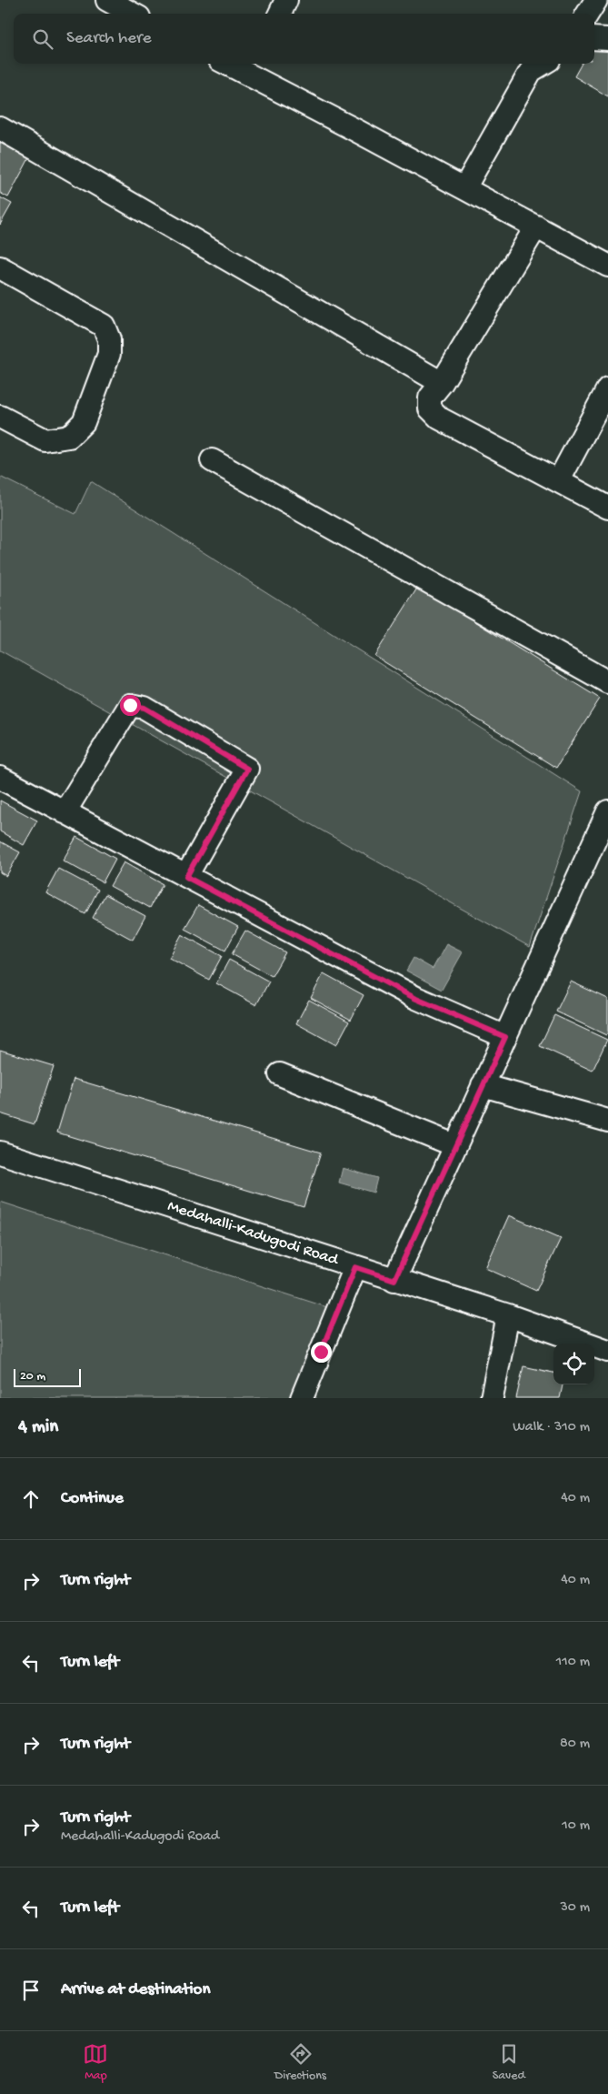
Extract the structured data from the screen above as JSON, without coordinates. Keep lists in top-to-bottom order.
{
  "streets": {
    "street": ["Medahalli-Kadugodi Road"]
  },
  "scale_bar": "20 m",
  "page": {
    "search": "Search here",
    "scale": "20 m",
    "heading": ["4 min", "Walk · 310 m"],
    "list": [
      ["Continue", "40 m"],
      ["Turn right", "40 m"],
      ["Turn left", "110 m"],
      ["Turn right", "80 m"],
      ["Turn right", "Medahalli-Kadugodi Road", "10 m"],
      ["Turn left", "30 m"],
      "Arrive at destination"
    ],
    "nav": ["Map", "Directions", "Saved"]
  }
}
